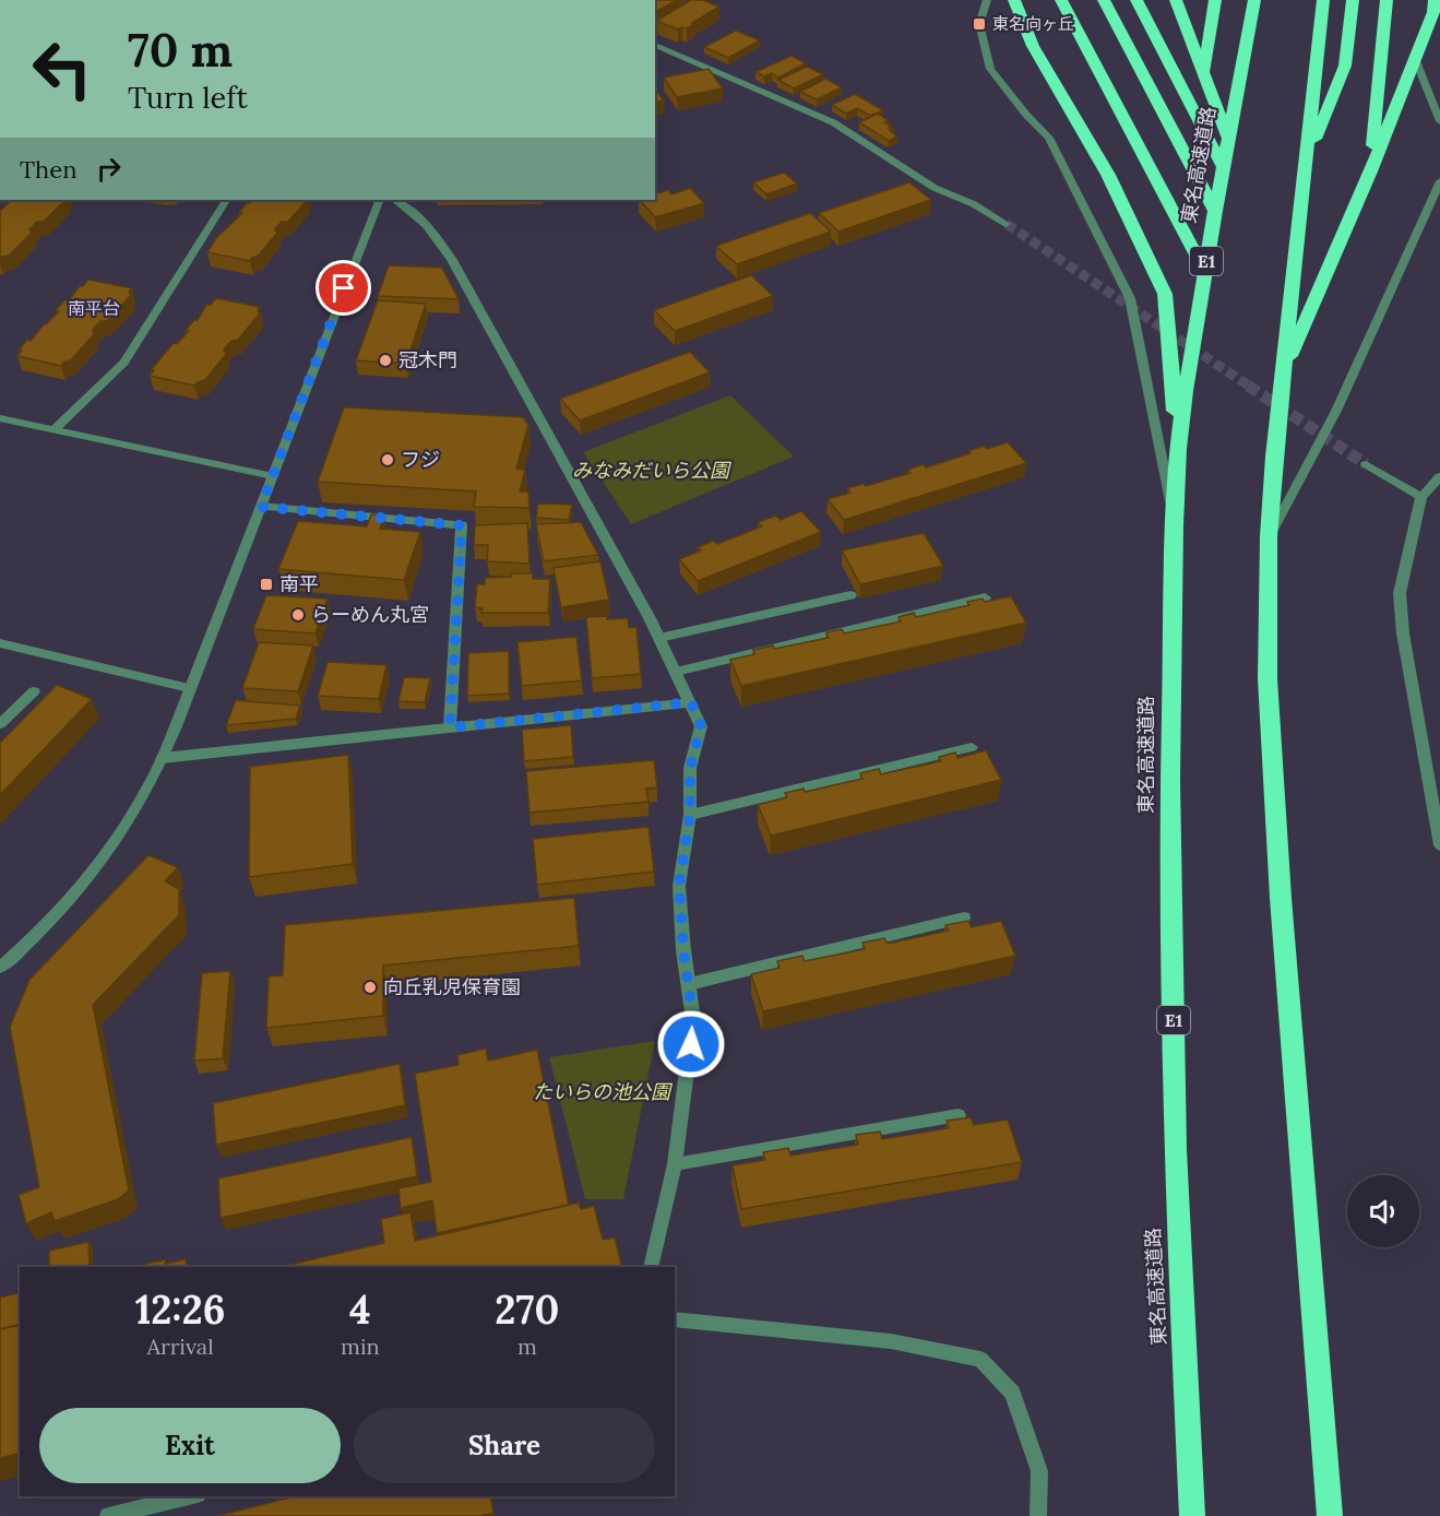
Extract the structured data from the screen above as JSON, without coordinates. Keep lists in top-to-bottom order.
{
  "streets": {
    "highway": ["東名高速道路", "E1"]
  },
  "districts": ["南平台"],
  "parks": ["みなみだいら公園", "たいらの池公園"],
  "places": {
    "transit": ["東名向ヶ丘", "南平"],
    "other": [
      "冠木門",
      "フジ",
      "らーめん丸宮",
      "向丘乳児保育園"
    ]
  },
  "page": {
    "turn": ["70 m", "Turn left"],
    "then": "Then",
    "eta": [
      "12:26",
      "Arrival",
      "4",
      "min",
      "270",
      "m"
    ],
    "buttons": ["Exit", "Share"]
  }
}
